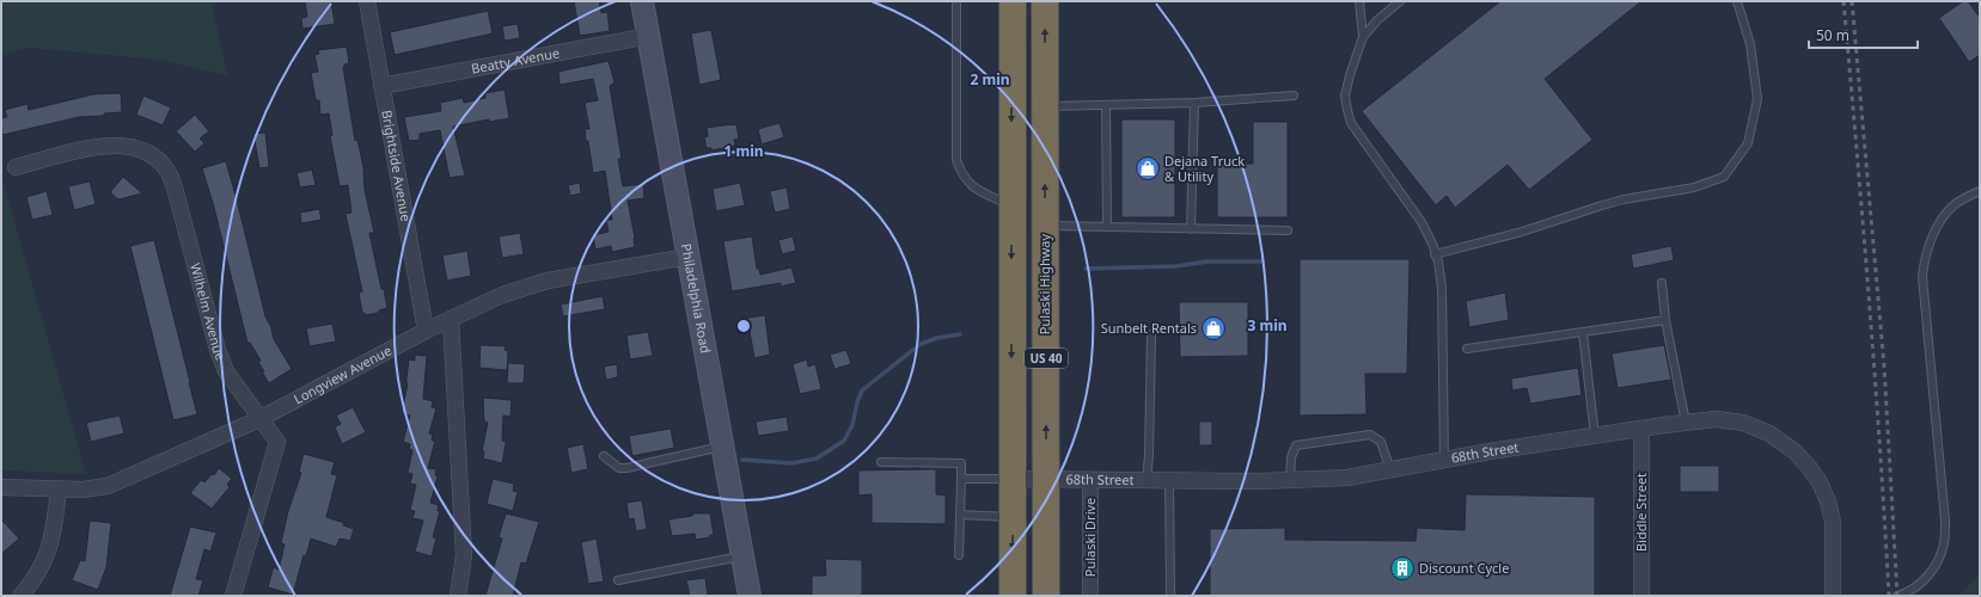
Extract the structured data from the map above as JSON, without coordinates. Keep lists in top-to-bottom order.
{
  "streets": {
    "highway": ["Pulaski Highway", "US 40"],
    "main road": ["Philadelphia Road"],
    "street": [
      "Beatty Avenue",
      "Brightside Avenue",
      "Wilhelm Avenue",
      "Longview Avenue",
      "68th Street",
      "Biddle Street",
      "Pulaski Drive"
    ]
  },
  "crossings": [
    ["Beatty Avenue", "Brightside Avenue"],
    ["Beatty Avenue", "Philadelphia Road"],
    ["Brightside Avenue", "Longview Avenue"],
    ["Pulaski Highway", "68th Street"],
    ["Philadelphia Road", "Longview Avenue"],
    ["Wilhelm Avenue", "Longview Avenue"],
    ["US 40", "68th Street"],
    ["68th Street", "Biddle Street"],
    ["68th Street", "Pulaski Drive"]
  ],
  "places": {
    "shop": ["Dejana Truck & Utility", "Sunbelt Rentals"],
    "building": ["Discount Cycle"]
  },
  "scale_bar": "50 m",
  "rings": ["2 min", "1 min", "3 min"]
}
